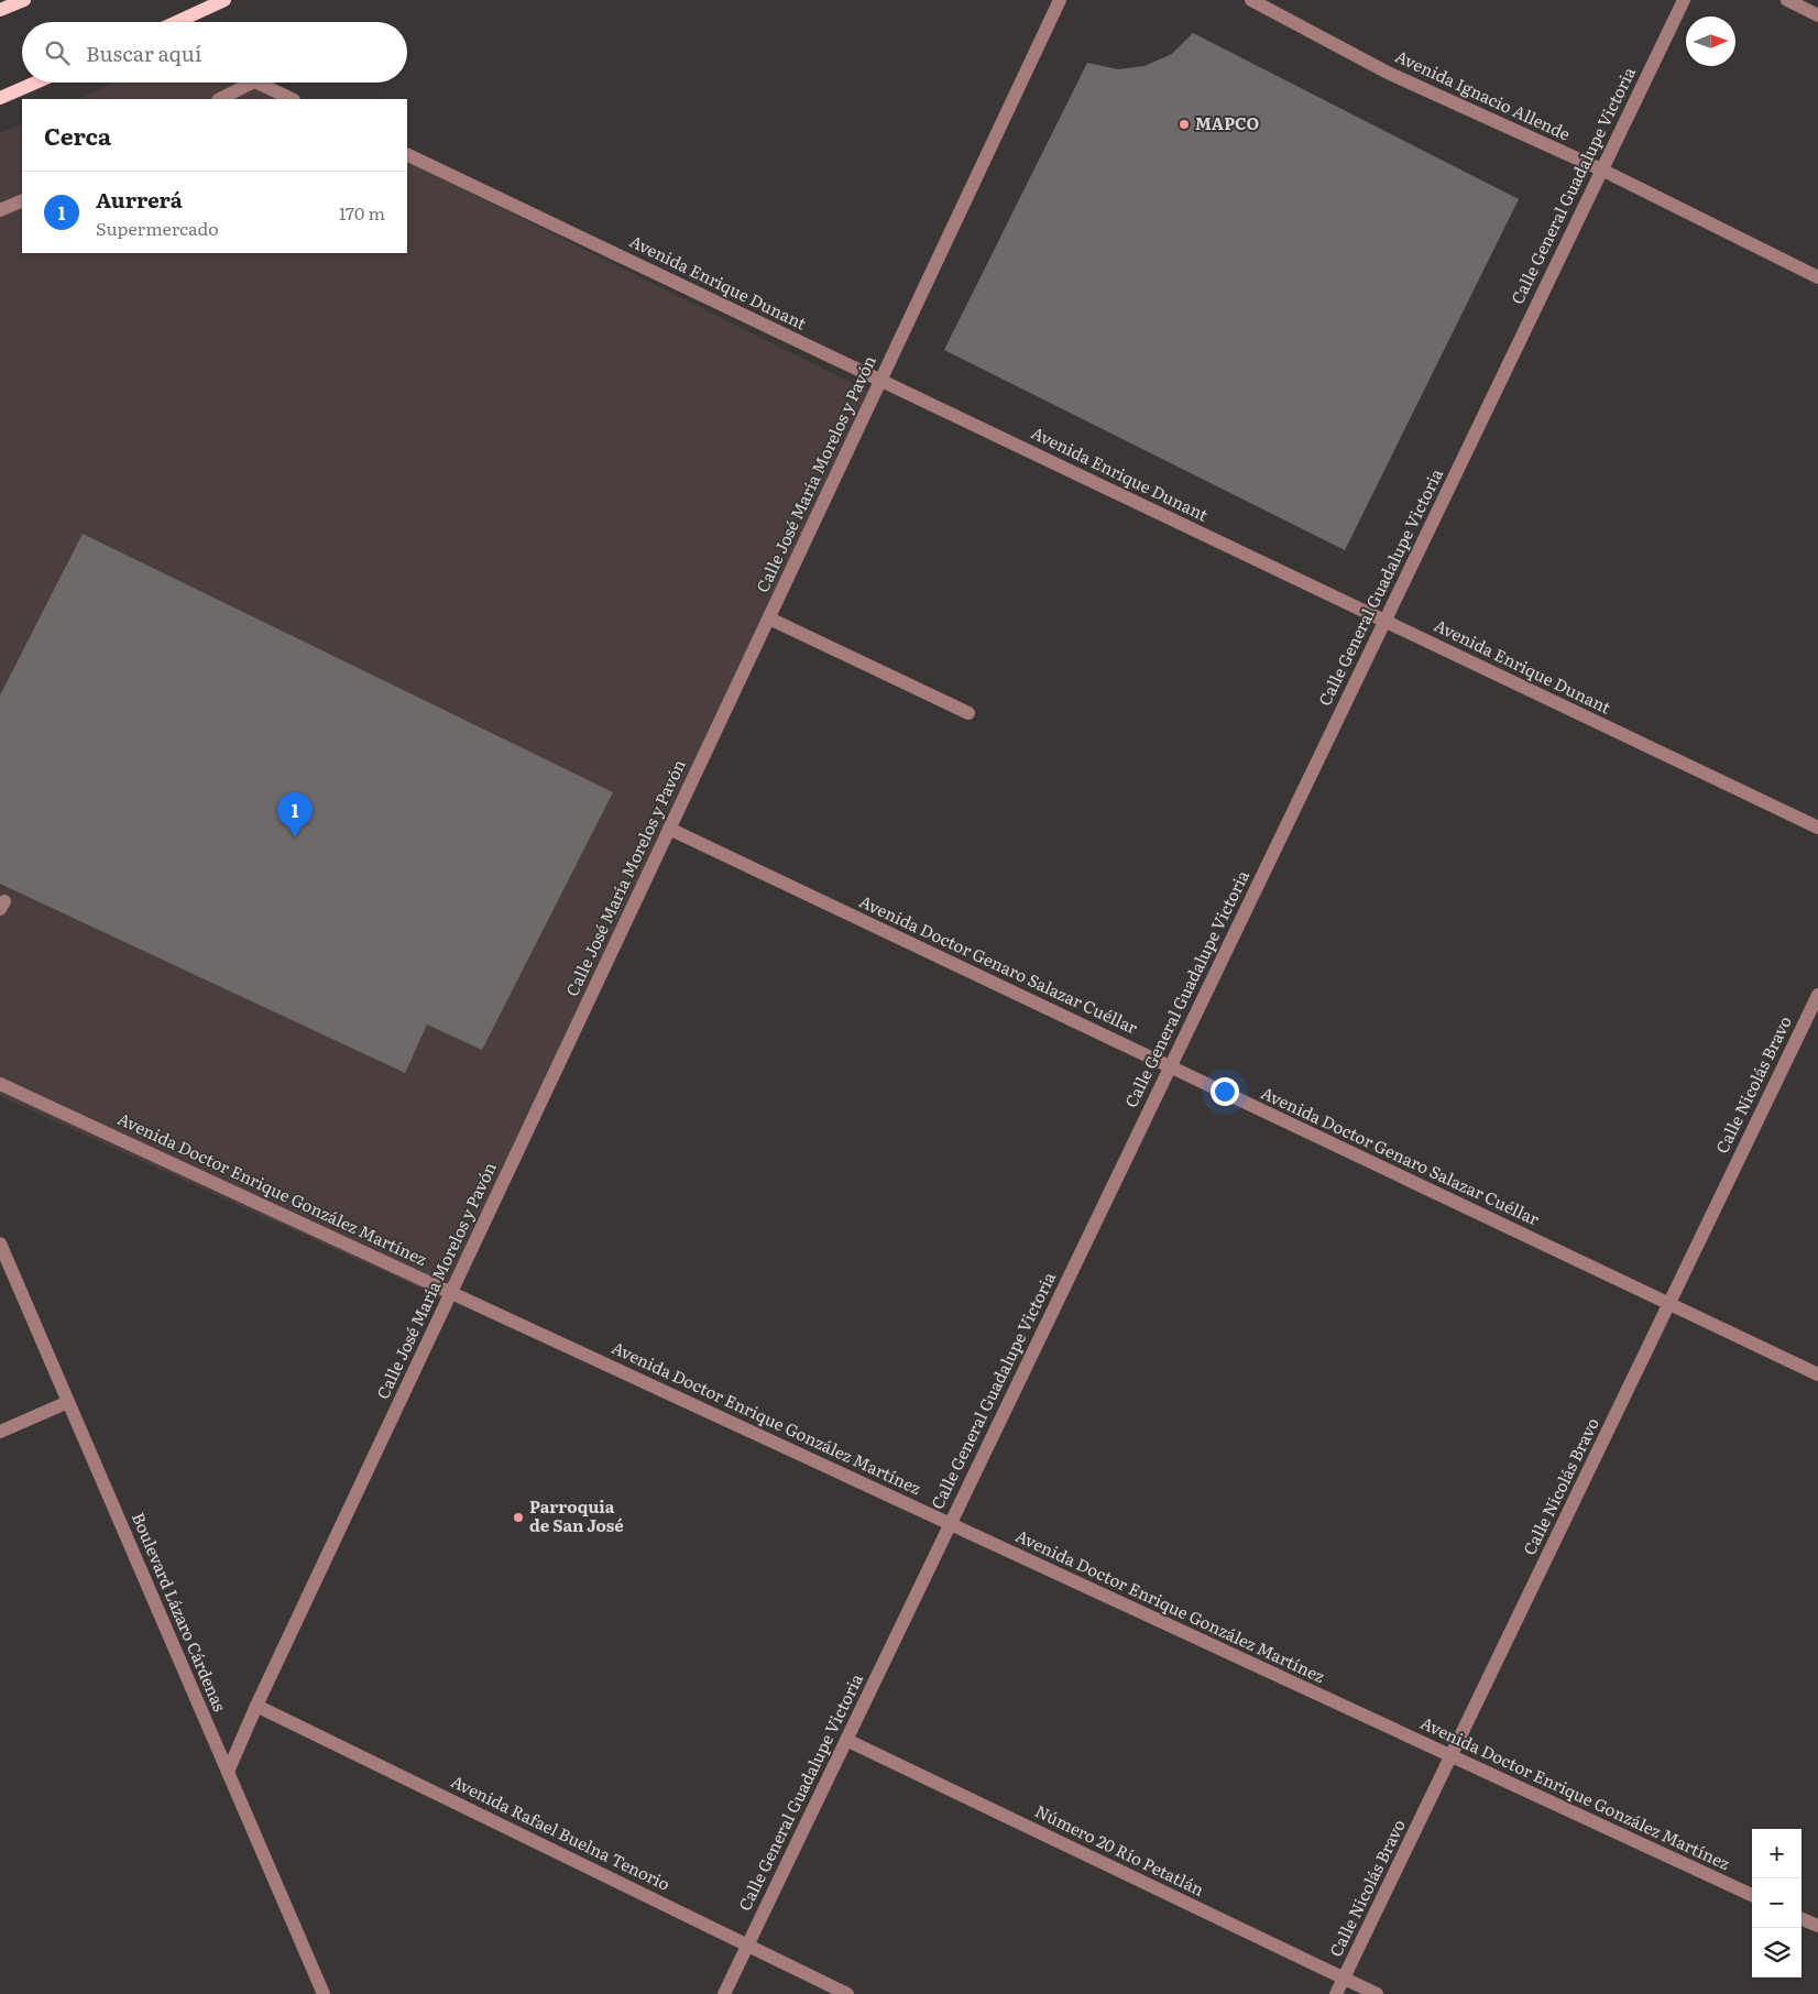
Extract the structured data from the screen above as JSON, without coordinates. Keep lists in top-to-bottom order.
{
  "streets": {
    "street": [
      "Avenida Ignacio Allende",
      "Calle General Guadalupe Victoria",
      "Avenida Enrique Dunant",
      "Calle José María Morelos y Pavón",
      "Avenida Doctor Genaro Salazar Cuéllar",
      "Calle Nicolás Bravo",
      "Avenida Doctor Enrique González Martínez",
      "Boulevard Lázaro Cárdenas",
      "Avenida Rafael Buelna Tenorio",
      "Número 20 Río Petatlán"
    ]
  },
  "crossings": [
    ["Avenida Ignacio Allende", "Calle General Guadalupe Victoria"],
    ["Calle General Guadalupe Victoria", "Avenida Enrique Dunant"],
    ["Calle General Guadalupe Victoria", "Avenida Doctor Genaro Salazar Cuéllar"],
    ["Calle General Guadalupe Victoria", "Avenida Doctor Enrique González Martínez"],
    ["Calle General Guadalupe Victoria", "Avenida Rafael Buelna Tenorio"],
    ["Calle General Guadalupe Victoria", "Número 20 Río Petatlán"],
    ["Avenida Enrique Dunant", "Calle José María Morelos y Pavón"],
    ["Calle José María Morelos y Pavón", "Avenida Doctor Genaro Salazar Cuéllar"],
    ["Calle José María Morelos y Pavón", "Avenida Doctor Enrique González Martínez"],
    ["Calle José María Morelos y Pavón", "Boulevard Lázaro Cárdenas"],
    ["Calle José María Morelos y Pavón", "Avenida Rafael Buelna Tenorio"],
    ["Avenida Doctor Genaro Salazar Cuéllar", "Calle Nicolás Bravo"],
    ["Calle Nicolás Bravo", "Avenida Doctor Enrique González Martínez"],
    ["Calle Nicolás Bravo", "Número 20 Río Petatlán"]
  ],
  "places": ["MAPCO", "Parroquia de San José"],
  "north": "right",
  "page": {
    "search": "Buscar aquí",
    "heading": "Cerca",
    "list": [
      {
        "mark": "1",
        "name": "Aurrerá",
        "note": "Supermercado",
        "value": "170 m"
      }
    ],
    "pins": "1",
    "map_buttons": ["+", "−"]
  }
}
